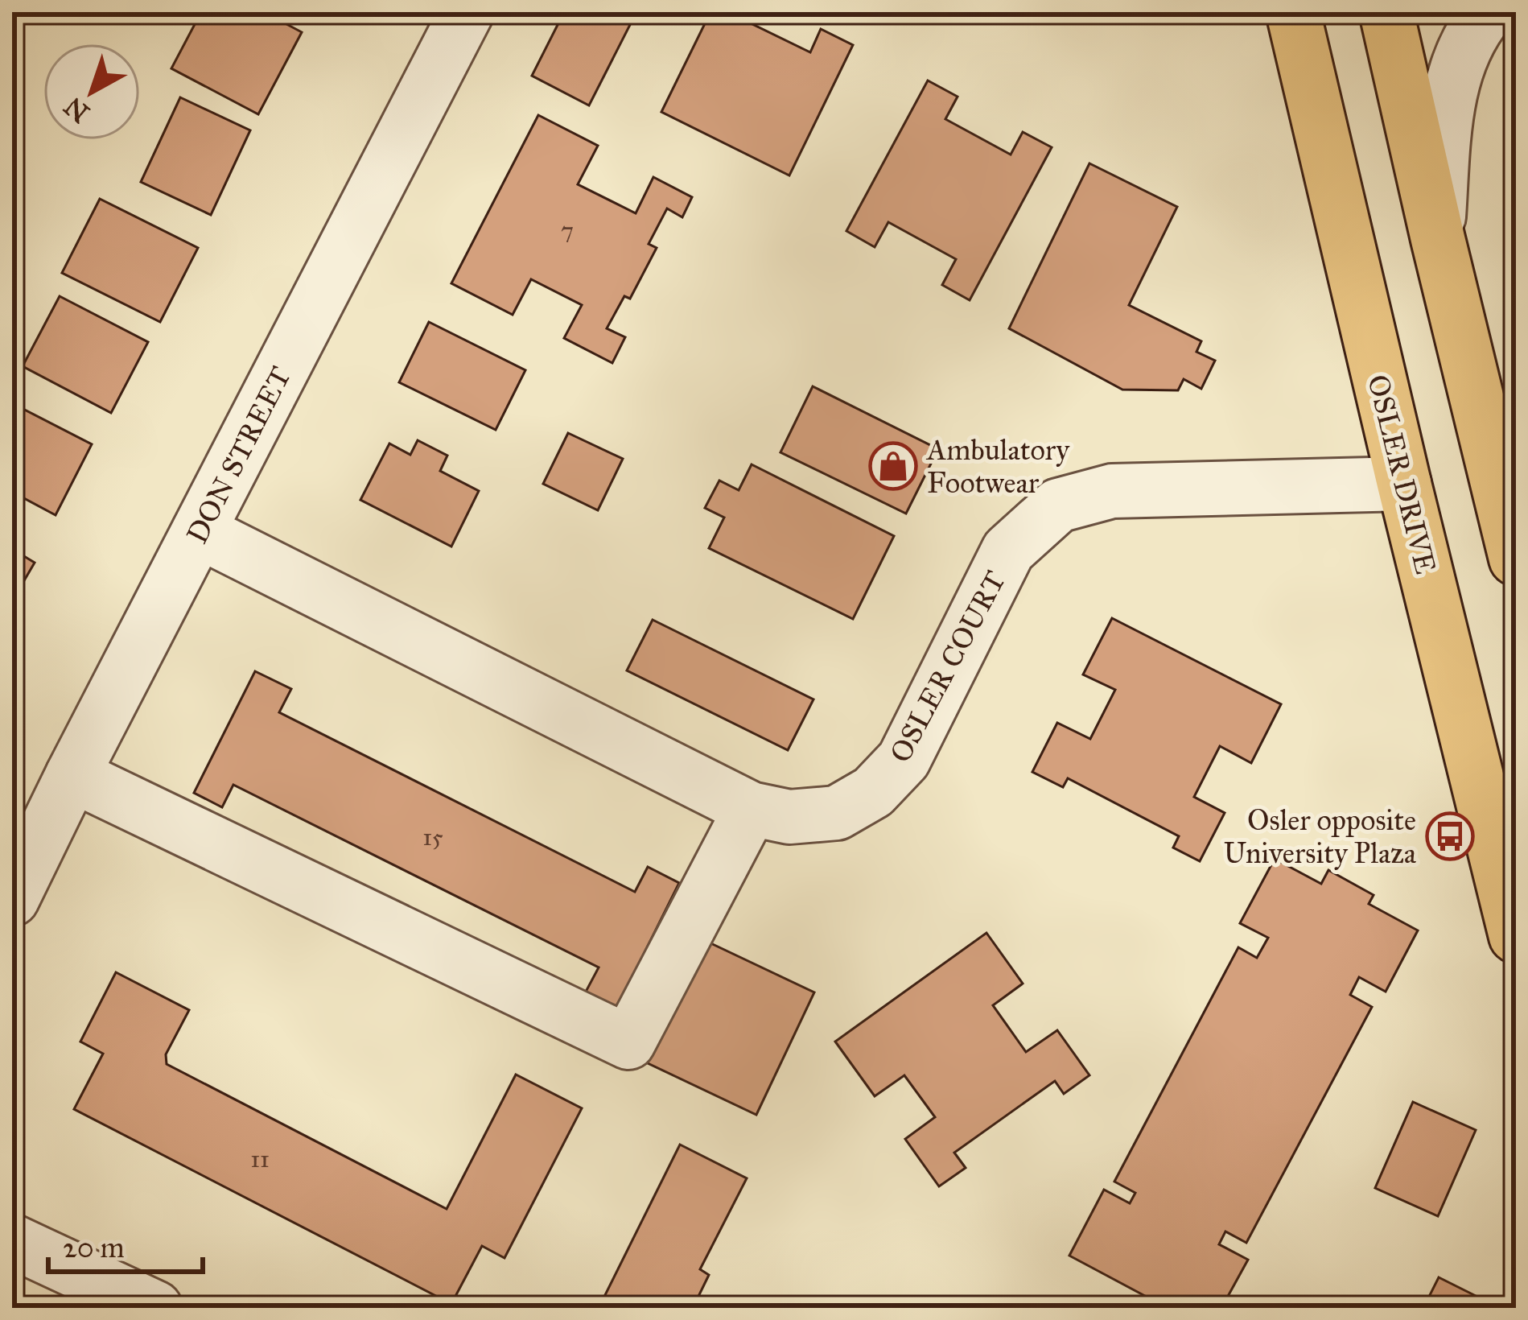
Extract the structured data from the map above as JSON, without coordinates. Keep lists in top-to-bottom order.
{
  "streets": {
    "main road": ["OSLER DRIVE"],
    "street": ["DON STREET", "OSLER COURT"]
  },
  "crossings": [
    ["DON STREET", "OSLER COURT"],
    ["OSLER DRIVE", "OSLER COURT"]
  ],
  "places": {
    "shop": ["Ambulatory Footwear"],
    "bus stop": ["Osler opposite University Plaza"]
  },
  "house_numbers": ["7", "15", "11"],
  "scale_bar": "20 m",
  "north": "bottom left"
}
